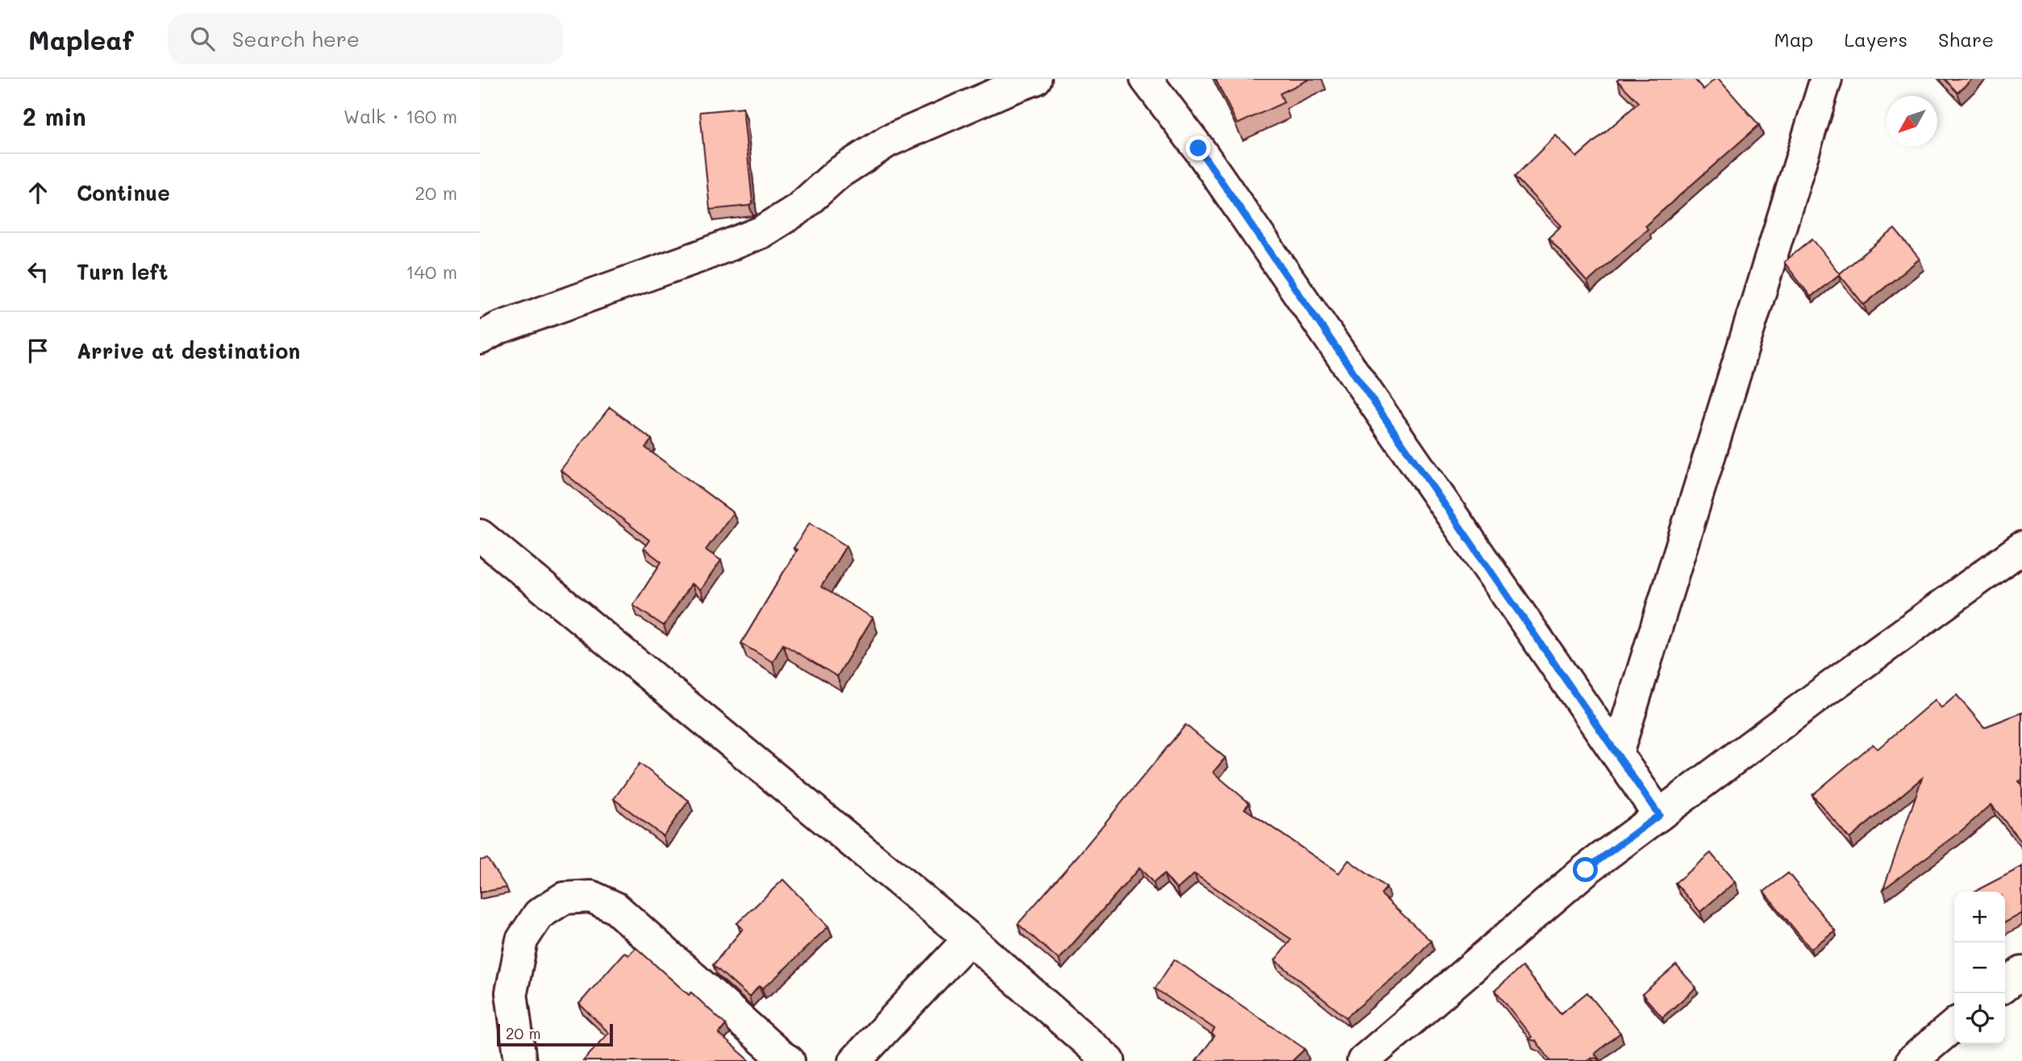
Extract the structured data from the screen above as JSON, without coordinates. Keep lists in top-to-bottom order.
{
  "scale_bar": "20 m",
  "north": "bottom left",
  "page": {
    "header": "Mapleaf",
    "search": "Search here",
    "nav": ["Map", "Layers", "Share"],
    "heading": ["2 min", "Walk · 160 m"],
    "list": [
      ["Continue", "20 m"],
      ["Turn left", "140 m"],
      "Arrive at destination"
    ],
    "map_buttons": ["+", "−"],
    "scale": "20 m"
  }
}
